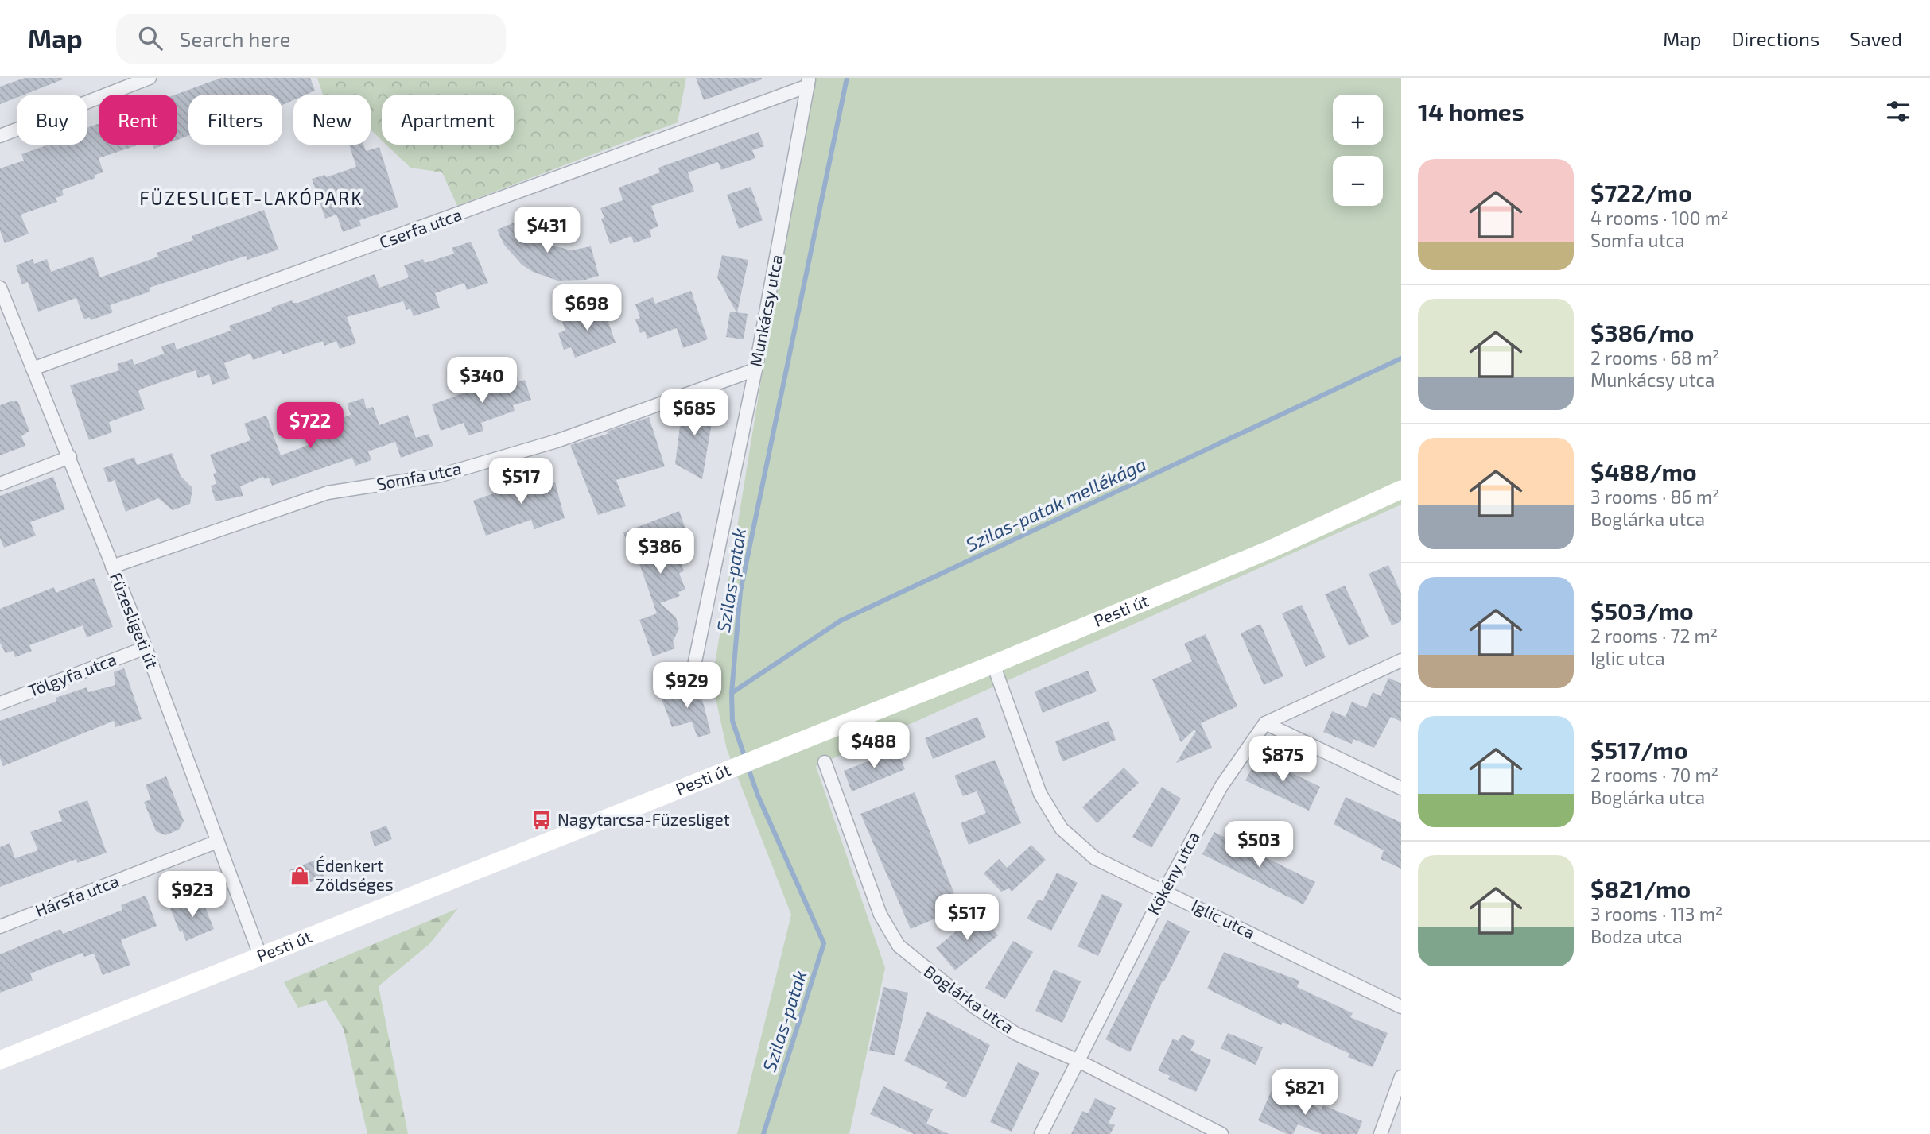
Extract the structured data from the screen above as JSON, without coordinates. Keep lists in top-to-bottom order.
{
  "streets": {
    "main road": ["Pesti út"],
    "street": [
      "Cserfa utca",
      "Munkácsy utca",
      "Somfa utca",
      "Füzesligeti út",
      "Tölgyfa utca",
      "Kökény utca",
      "Hársfa utca",
      "Iglic utca",
      "Boglárka utca"
    ]
  },
  "crossings": [
    ["Cserfa utca", "Munkácsy utca"],
    ["Cserfa utca", "Füzesligeti út"],
    ["Munkácsy utca", "Somfa utca"],
    ["Somfa utca", "Füzesligeti út"],
    ["Pesti út", "Füzesligeti út"],
    ["Pesti út", "Iglic utca"],
    ["Füzesligeti út", "Tölgyfa utca"],
    ["Füzesligeti út", "Hársfa utca"],
    ["Kökény utca", "Iglic utca"],
    ["Kökény utca", "Boglárka utca"]
  ],
  "districts": ["FÜZESLIGET-LAKÓPARK"],
  "water": ["Szilas-patak mellékága", "Szilas-patak"],
  "places": {
    "bus stop": ["Nagytarcsa-Füzesliget"],
    "shop": ["Édenkert Zöldséges"]
  },
  "page": {
    "header": "Map",
    "search": "Search here",
    "nav": ["Map", "Directions", "Saved"],
    "heading": "14 homes",
    "map_buttons": ["+", "−"],
    "chip": [
      "Buy",
      "Rent",
      "Filters",
      "New",
      "Apartment"
    ],
    "list": [
      {
        "name": "$722/mo",
        "note": "4 rooms · 100 m² · Somfa utca"
      },
      {
        "name": "$386/mo",
        "note": "2 rooms · 68 m² · Munkácsy utca"
      },
      {
        "name": "$488/mo",
        "note": "3 rooms · 86 m² · Boglárka utca"
      },
      {
        "name": "$503/mo",
        "note": "2 rooms · 72 m² · Iglic utca"
      },
      {
        "name": "$517/mo",
        "note": "2 rooms · 70 m² · Boglárka utca"
      },
      {
        "name": "$821/mo",
        "note": "3 rooms · 113 m² · Bodza utca"
      }
    ],
    "price": [
      "$431",
      "$698",
      "$340",
      "$685",
      "$722",
      "$517",
      "$386",
      "$929",
      "$488",
      "$875",
      "$503",
      "$923",
      "$517",
      "$821"
    ]
  }
}
